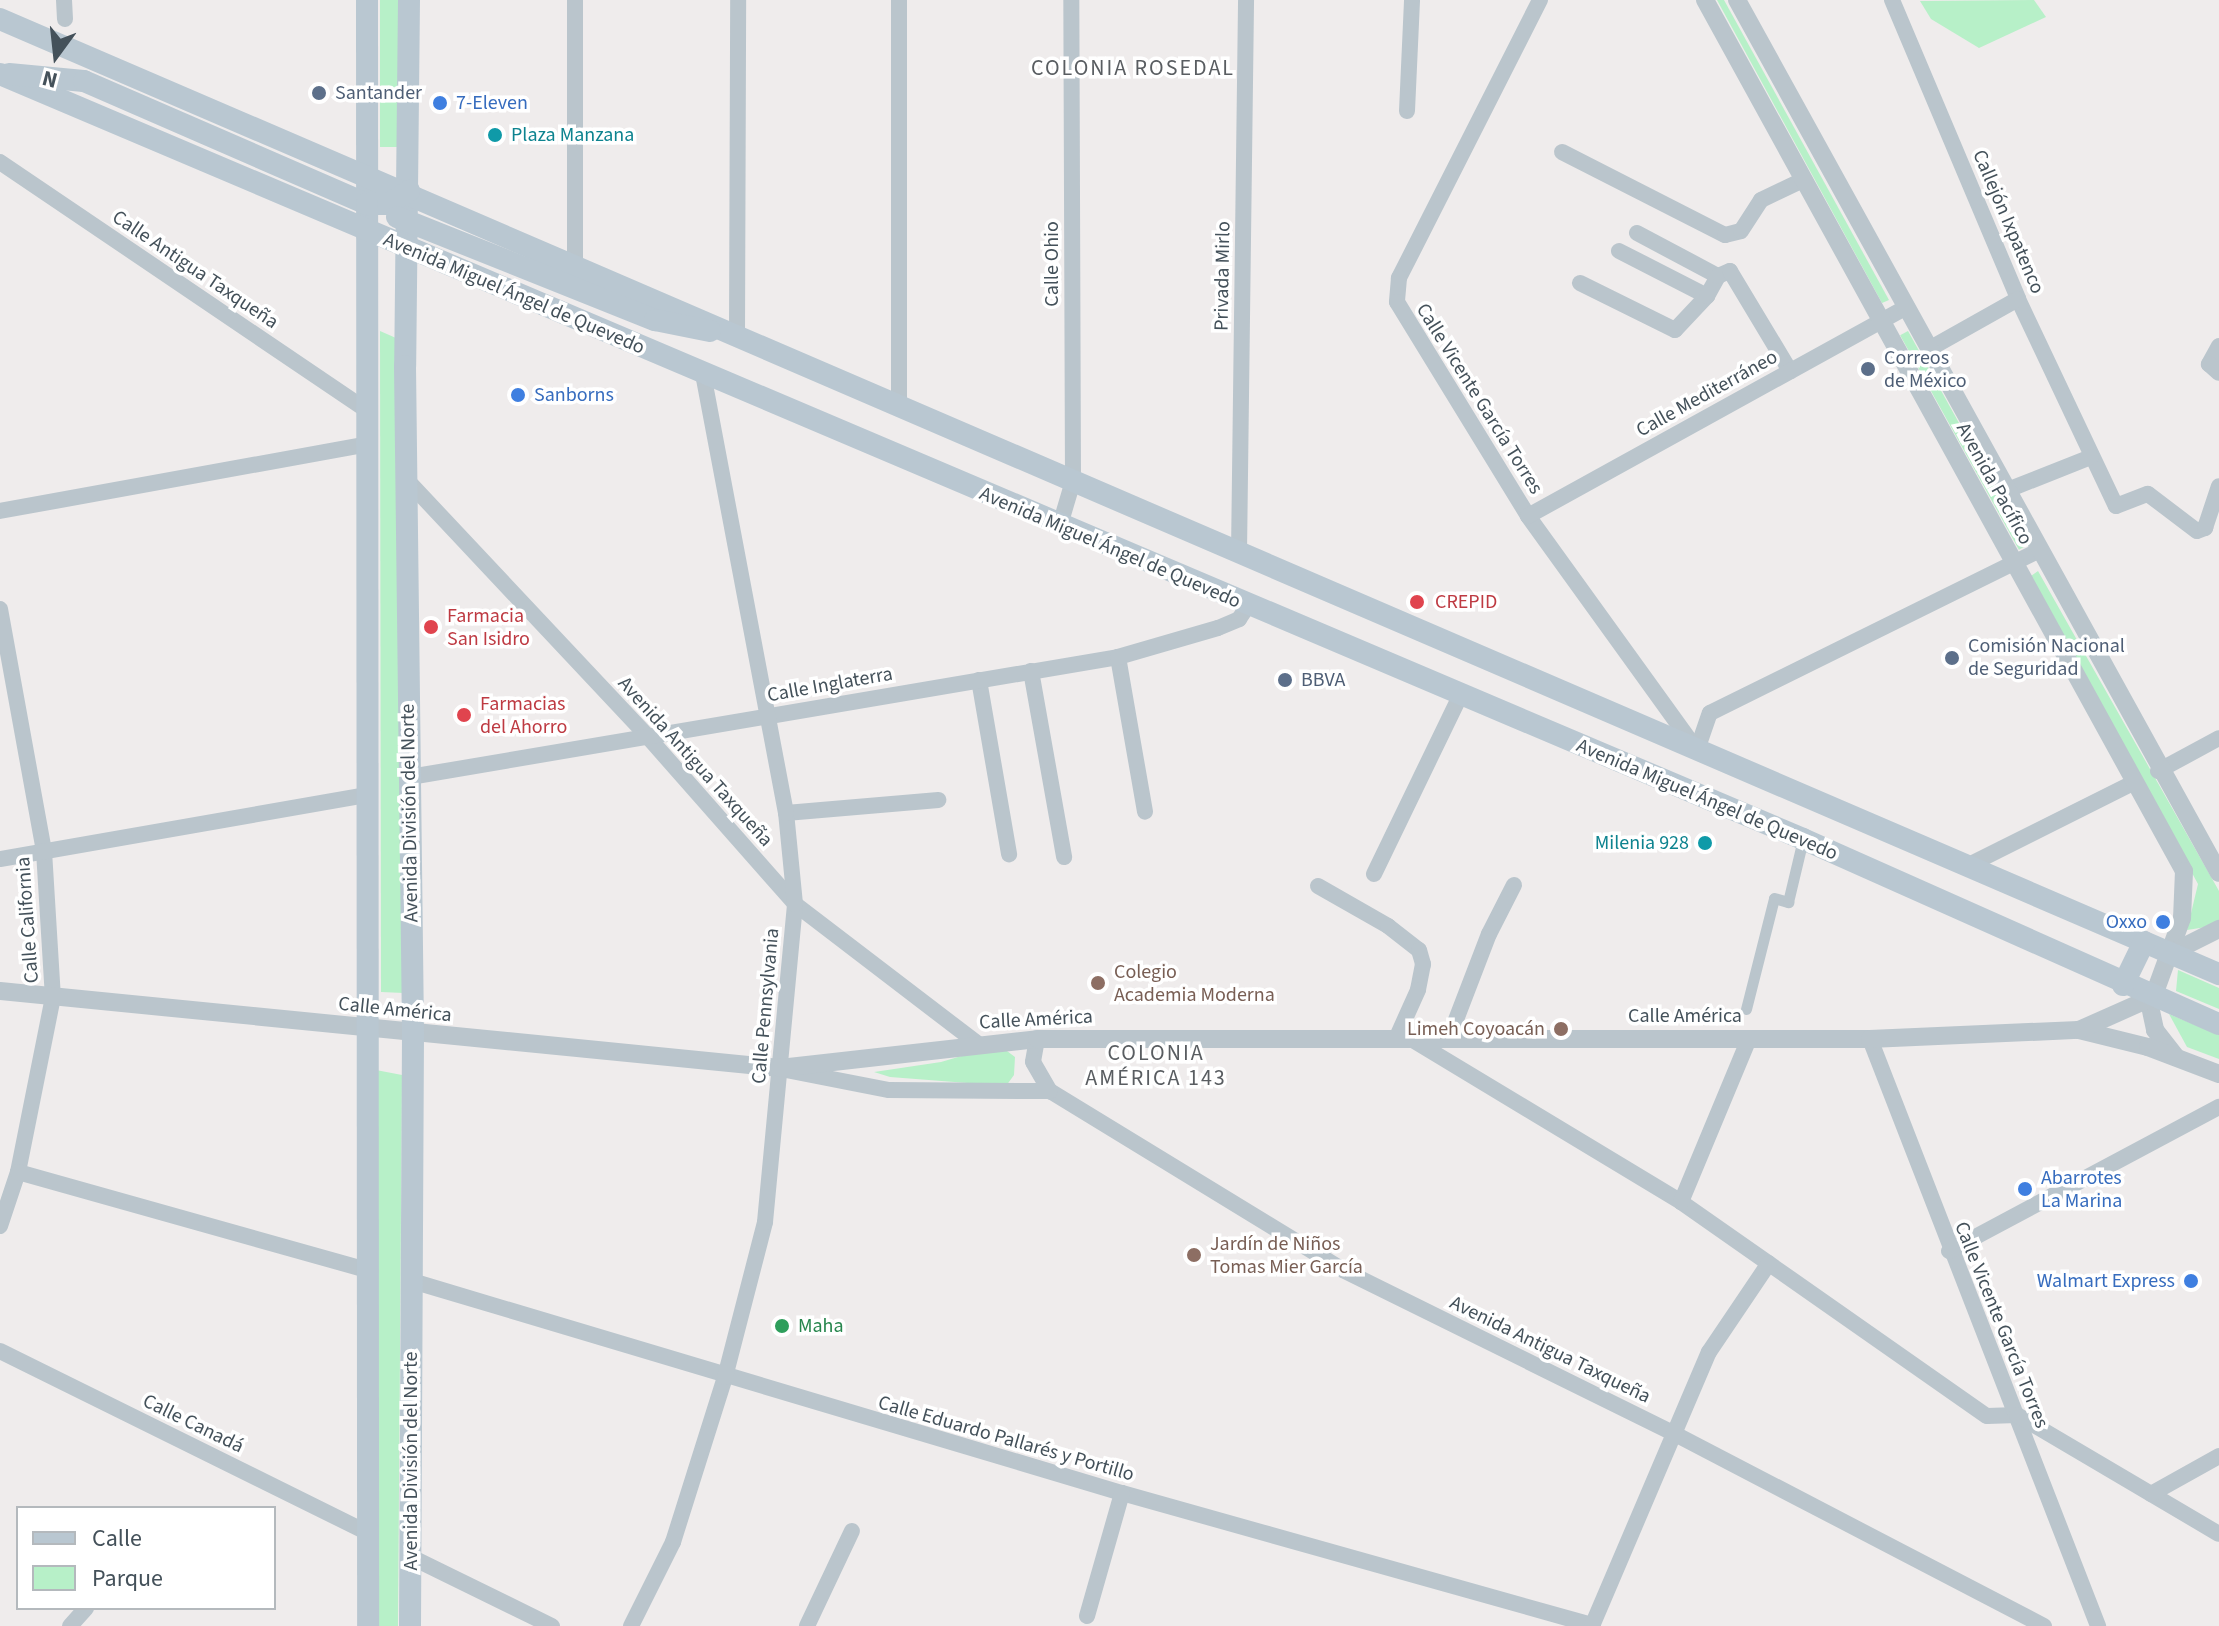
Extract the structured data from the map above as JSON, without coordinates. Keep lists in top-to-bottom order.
{
  "streets": {
    "main road": ["Avenida Miguel Ángel de Quevedo", "Avenida División del Norte"],
    "street": [
      "Callejón Ixpatenco",
      "Calle Ohio",
      "Calle Antigua Taxqueña",
      "Privada Mirlo",
      "Calle Mediterráneo",
      "Calle Vicente García Torres",
      "Avenida Pacífico",
      "Calle Inglaterra",
      "Avenida Antigua Taxqueña",
      "Calle California",
      "Calle Pennsylvania",
      "Calle América",
      "Calle Canadá",
      "Calle Eduardo Pallarés y Portillo"
    ]
  },
  "crossings": [
    ["Calle Ohio", "Avenida Miguel Ángel de Quevedo"],
    ["Calle Antigua Taxqueña", "Avenida División del Norte"],
    ["Privada Mirlo", "Avenida Miguel Ángel de Quevedo"],
    ["Avenida Miguel Ángel de Quevedo", "Calle Vicente García Torres"],
    ["Avenida Miguel Ángel de Quevedo", "Avenida Pacífico"],
    ["Avenida Miguel Ángel de Quevedo", "Calle Inglaterra"],
    ["Avenida Miguel Ángel de Quevedo", "Avenida División del Norte"],
    ["Avenida Miguel Ángel de Quevedo", "Calle Pennsylvania"],
    ["Avenida Miguel Ángel de Quevedo", "Calle América"],
    ["Calle Mediterráneo", "Calle Vicente García Torres"],
    ["Calle Mediterráneo", "Avenida Pacífico"],
    ["Calle Vicente García Torres", "Calle América"],
    ["Avenida Pacífico", "Calle América"],
    ["Calle Inglaterra", "Avenida Antigua Taxqueña"],
    ["Calle Inglaterra", "Avenida División del Norte"],
    ["Calle Inglaterra", "Calle Pennsylvania"],
    ["Avenida Antigua Taxqueña", "Avenida División del Norte"],
    ["Avenida Antigua Taxqueña", "Calle Pennsylvania"],
    ["Avenida Antigua Taxqueña", "Calle América"],
    ["Avenida División del Norte", "Calle América"],
    ["Avenida División del Norte", "Calle Canadá"],
    ["Avenida División del Norte", "Calle Eduardo Pallarés y Portillo"],
    ["Calle California", "Calle América"],
    ["Calle Pennsylvania", "Calle América"],
    ["Calle Pennsylvania", "Calle Eduardo Pallarés y Portillo"]
  ],
  "districts": ["COLONIA ROSEDAL", "COLONIA AMÉRICA 143"],
  "places": [
    "Santander",
    "7-Eleven",
    "Plaza Manzana",
    "Correos de México",
    "Sanborns",
    "CREPID",
    "Farmacia San Isidro",
    "Comisión Nacional de Seguridad",
    "BBVA",
    "Farmacias del Ahorro",
    "Milenia 928",
    "Oxxo",
    "Colegio Academia Moderna",
    "Limeh Coyoacán",
    "Abarrotes La Marina",
    "Jardín de Niños Tomas Mier García",
    "Walmart Express",
    "Maha"
  ],
  "legend": ["Calle", "Parque"],
  "north": "bottom"
}
